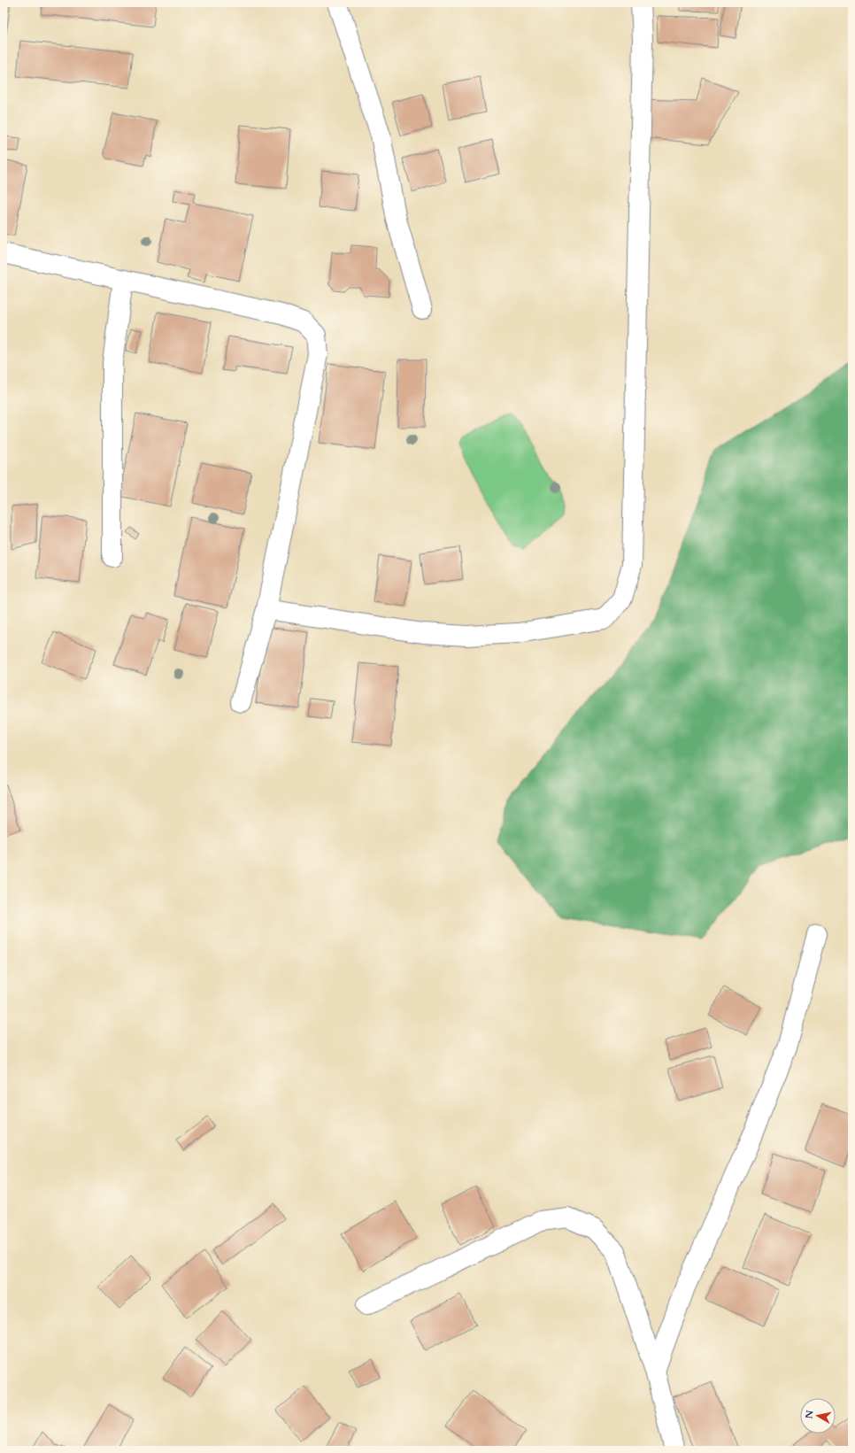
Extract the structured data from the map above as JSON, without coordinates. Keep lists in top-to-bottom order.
{
  "north": "left"
}
